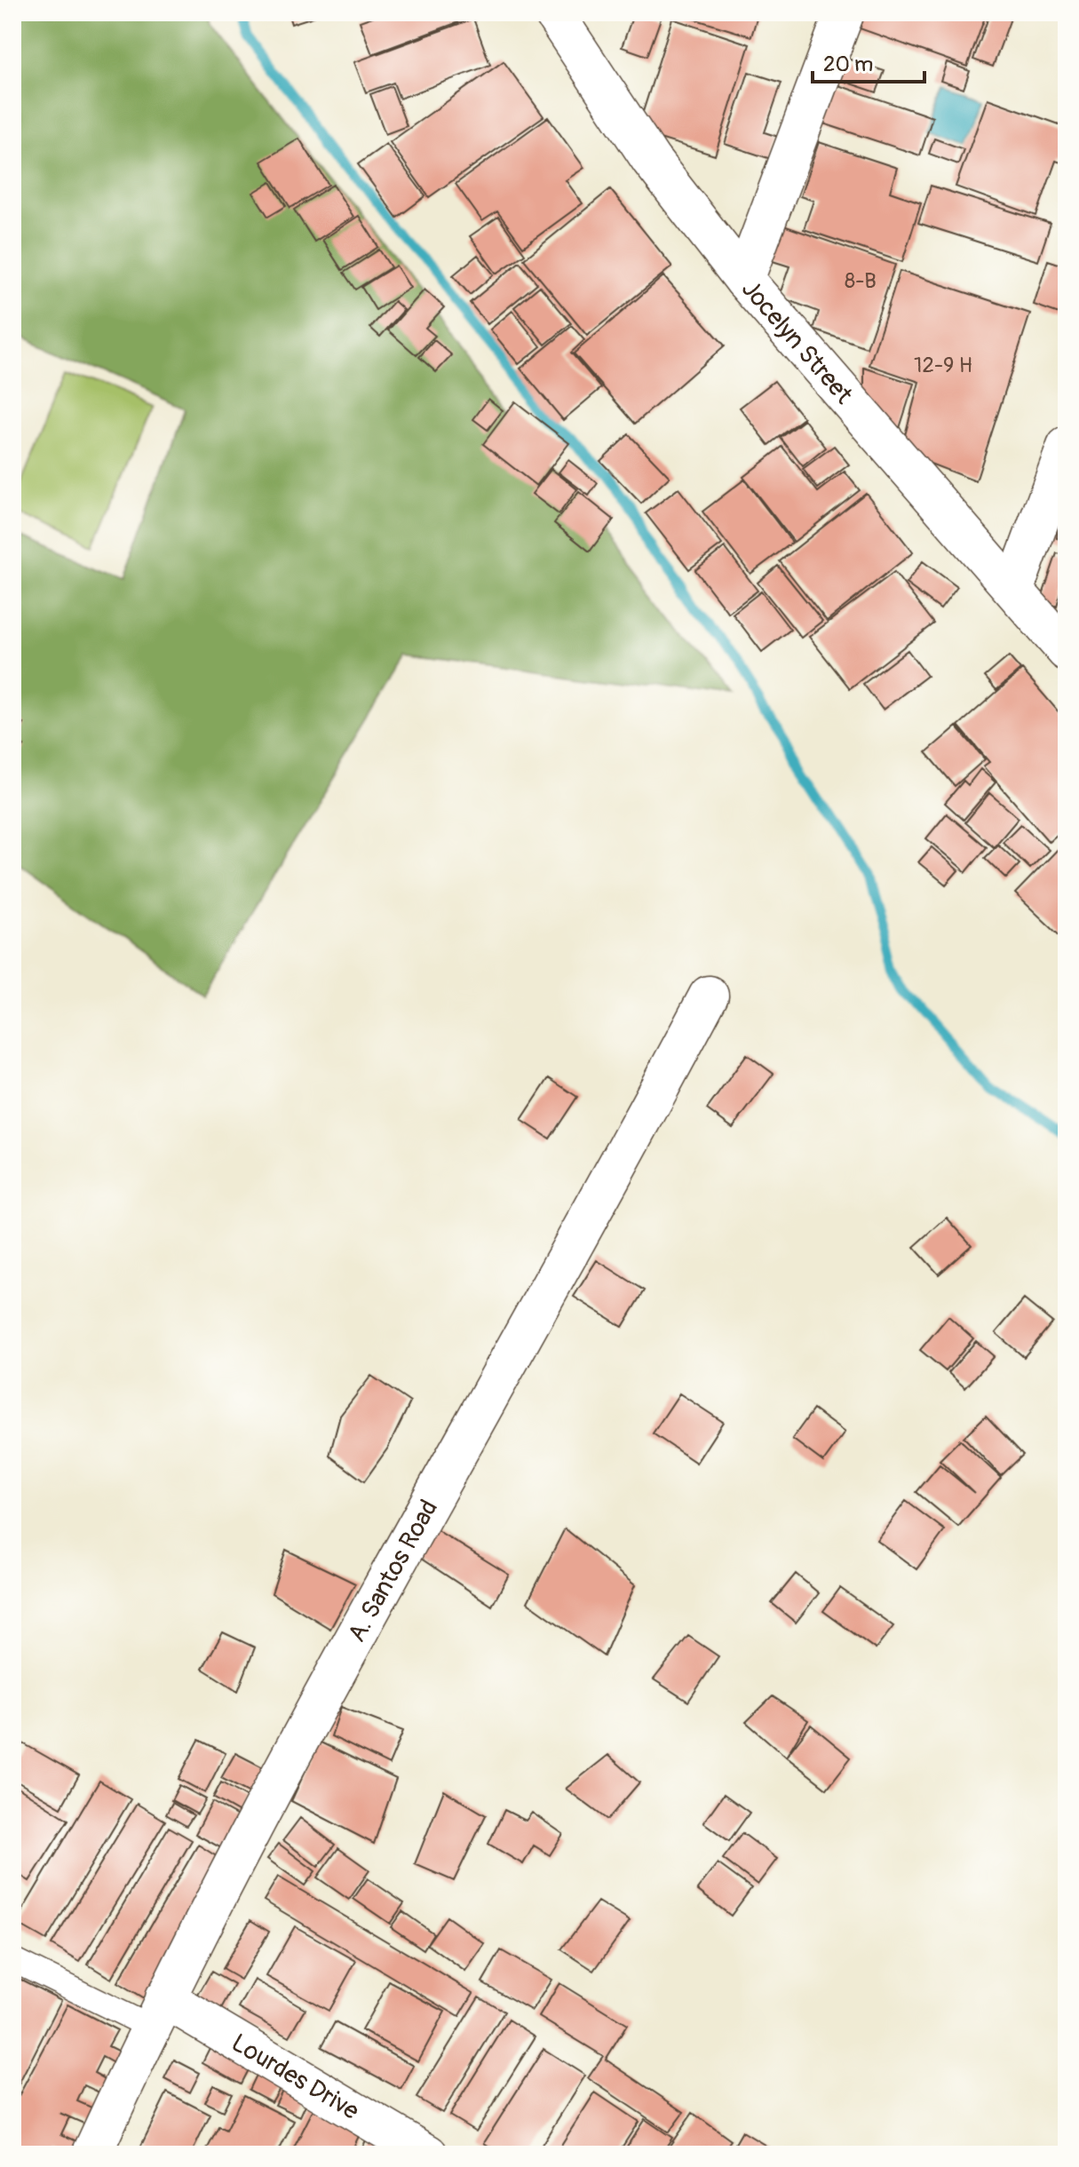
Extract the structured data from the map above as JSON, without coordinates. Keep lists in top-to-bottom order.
{
  "streets": {
    "street": ["Jocelyn Street", "A. Santos Road", "Lourdes Drive"]
  },
  "crossings": [
    ["A. Santos Road", "Lourdes Drive"]
  ],
  "house_numbers": ["8-B", "12-9 H"],
  "scale_bar": "20 m"
}
